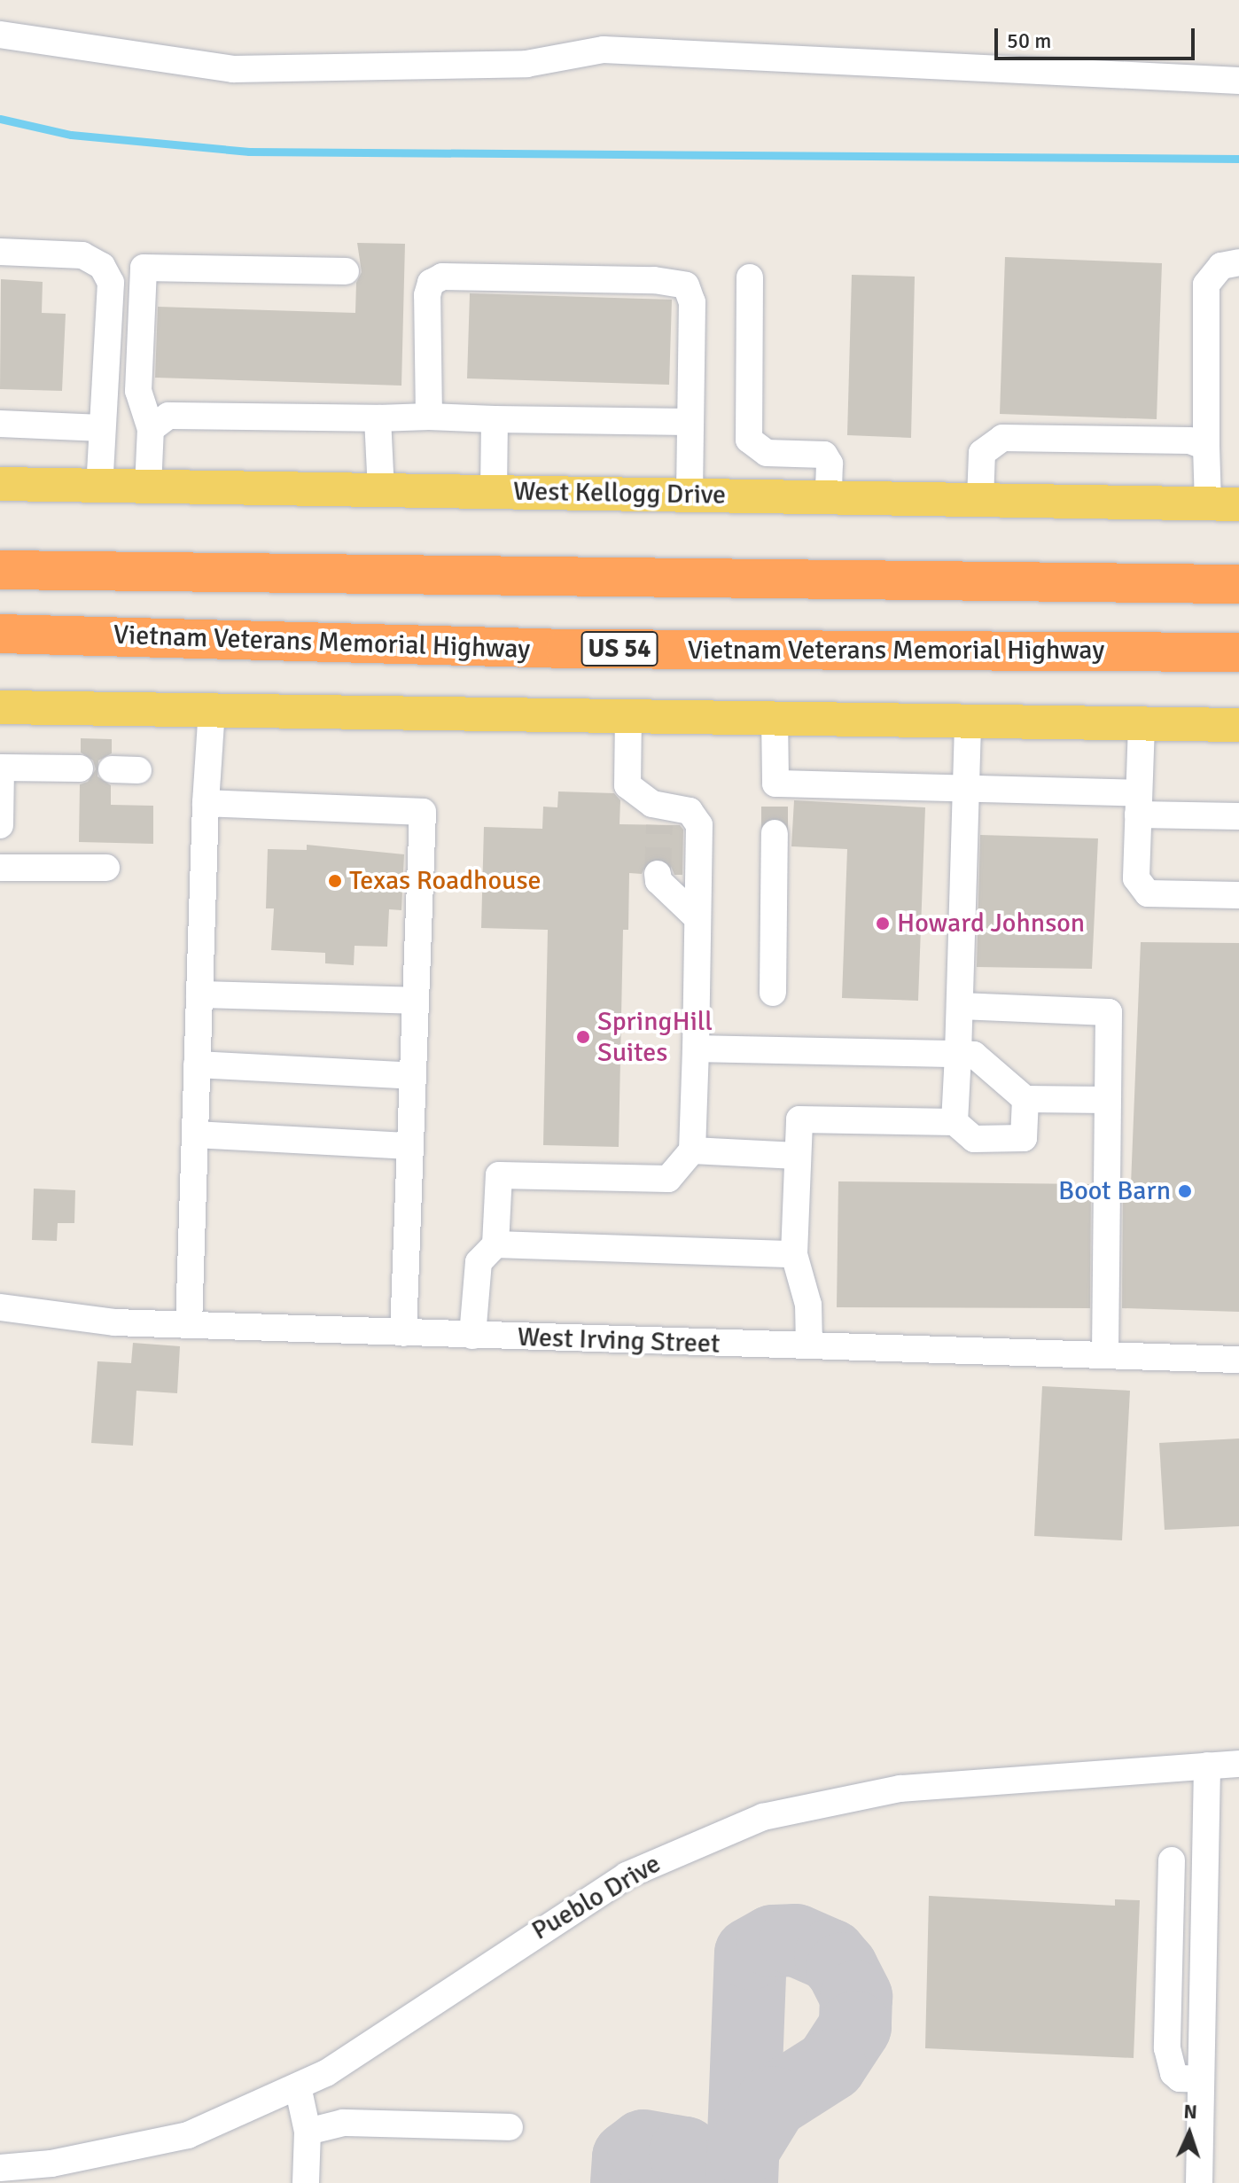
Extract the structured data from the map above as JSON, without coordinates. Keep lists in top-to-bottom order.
{
  "streets": {
    "highway": ["Vietnam Veterans Memorial Highway", "US 54"],
    "main road": ["West Kellogg Drive"],
    "street": ["West Irving Street", "Pueblo Drive"]
  },
  "places": [
    "Texas Roadhouse",
    "Howard Johnson",
    "SpringHill Suites",
    "Boot Barn"
  ],
  "scale_bar": "50 m",
  "north": "top"
}
